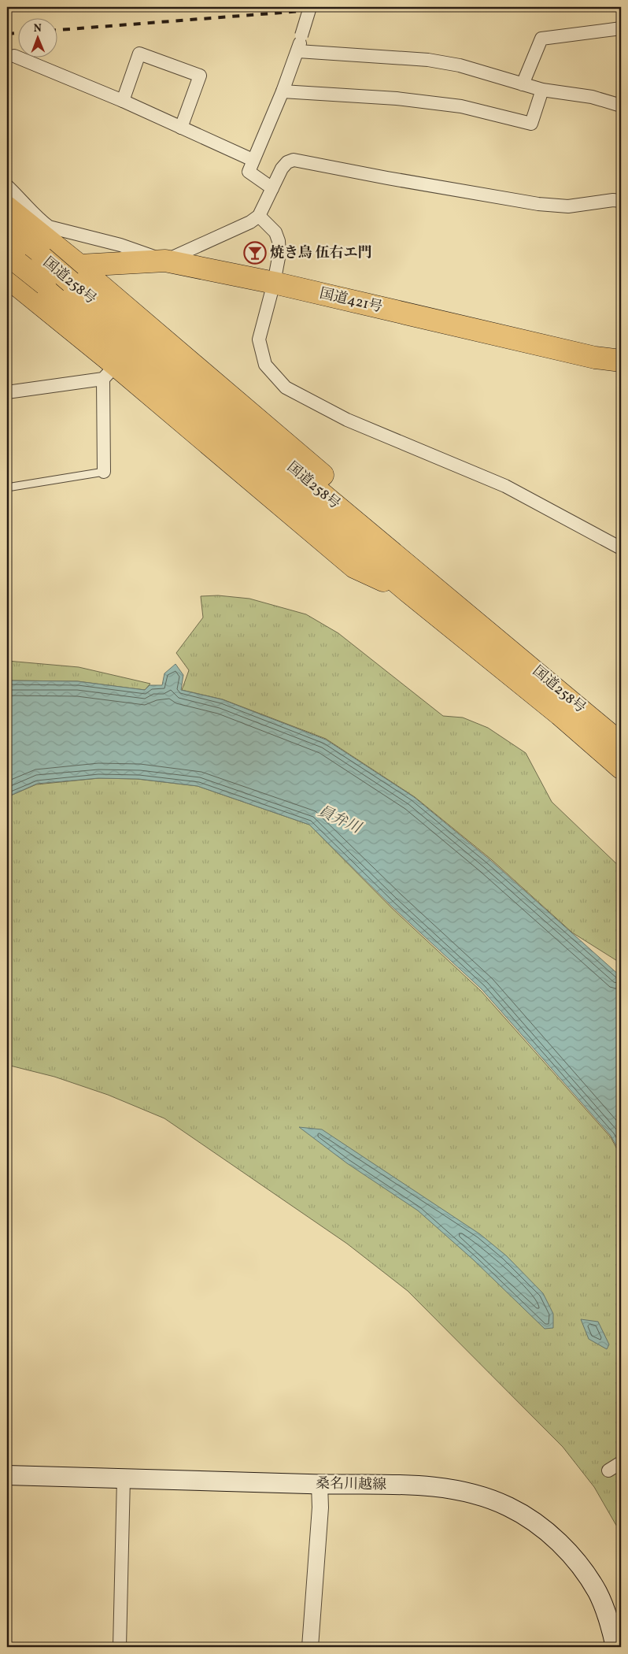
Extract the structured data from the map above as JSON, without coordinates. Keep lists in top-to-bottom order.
{
  "streets": {
    "highway": ["国道258号", "国道421号"],
    "main road": ["桑名川越線"]
  },
  "crossings": [
    ["国道258号", "国道421号"]
  ],
  "water": ["員弁川"],
  "places": {
    "bar": ["焼き鳥 伍右エ門"]
  },
  "north": "top"
}
